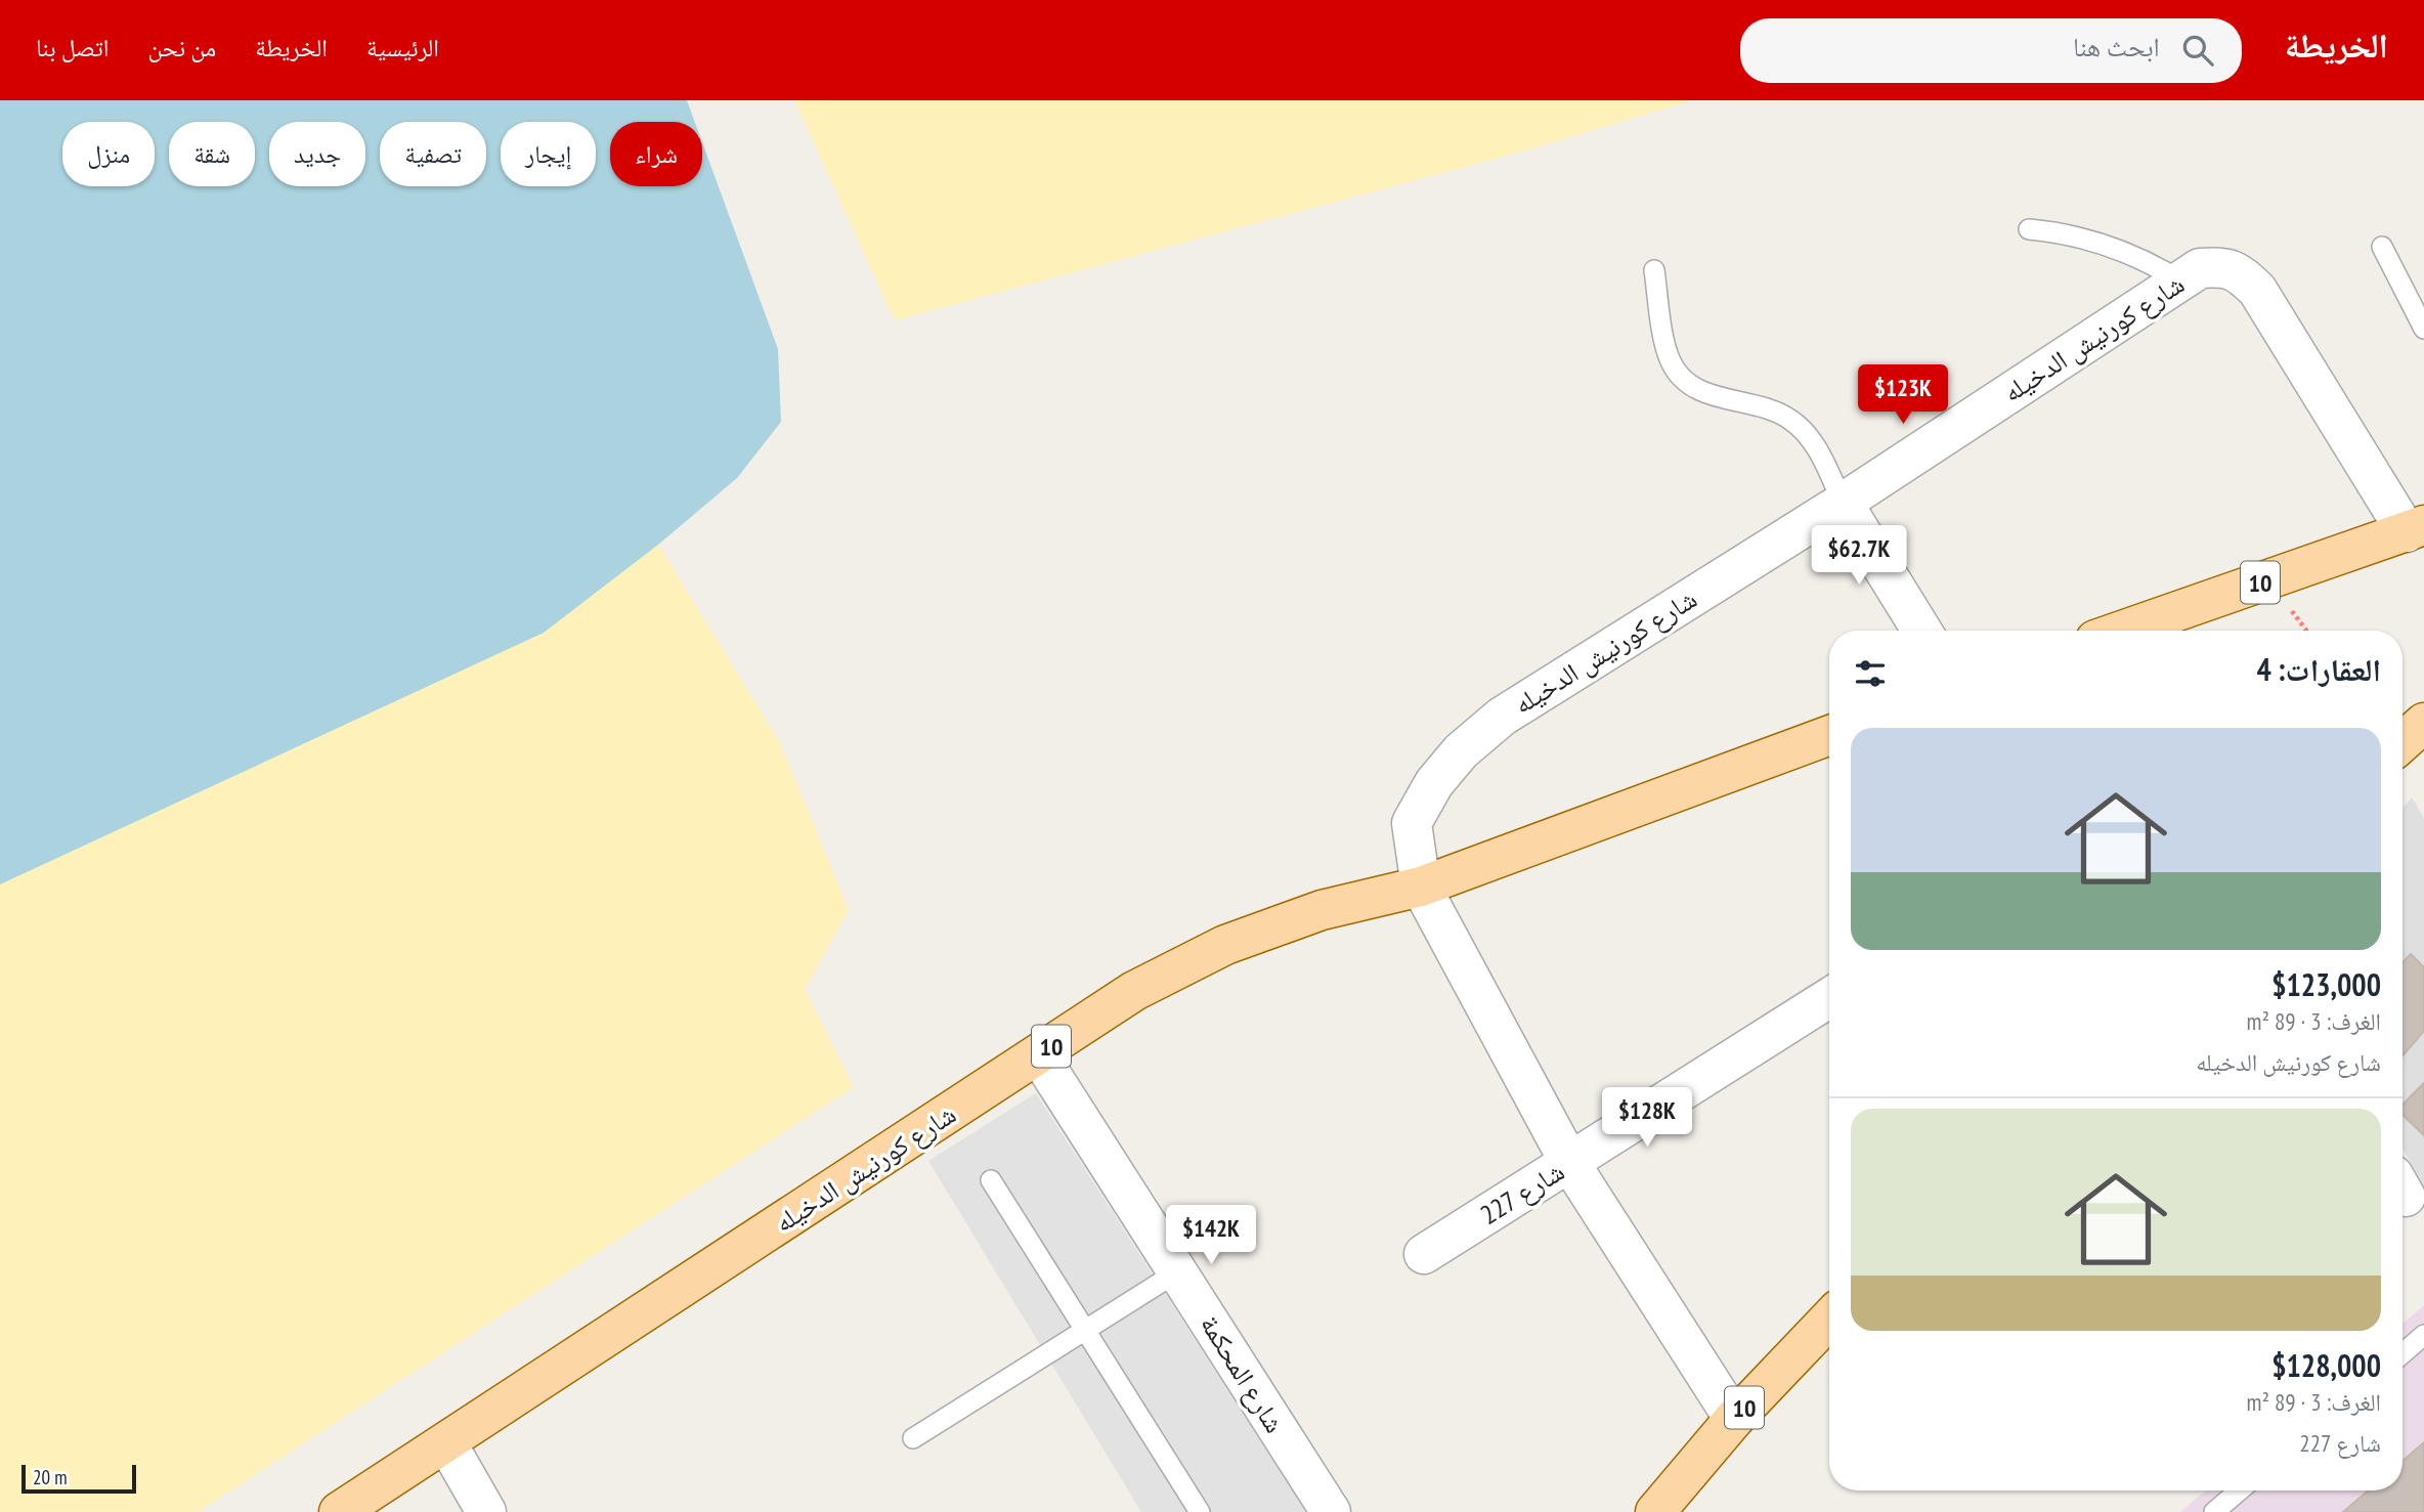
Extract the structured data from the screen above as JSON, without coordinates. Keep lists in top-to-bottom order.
{
  "streets": {
    "main road": ["شارع كورنيش الدخيله", "10"],
    "street": ["شارع 227", "شارع المحكمة"]
  },
  "crossings": [
    ["شارع كورنيش الدخيله", "شارع المحكمة"]
  ],
  "scale_bar": "20 m",
  "page": {
    "header": "الخريطة",
    "search": "ابحث هنا",
    "nav": [
      "الرئيسية",
      "الخريطة",
      "من نحن",
      "اتصل بنا"
    ],
    "chip": [
      "شراء",
      "إيجار",
      "تصفية",
      "جديد",
      "شقة",
      "منزل"
    ],
    "price": [
      "$123K",
      "$62.7K",
      "$128K",
      "$142K"
    ],
    "heading": "العقارات: 4",
    "list": [
      {
        "name": "$123,000",
        "note": "الغرف: 3 · 89 m² · شارع كورنيش الدخيله"
      },
      {
        "name": "$128,000",
        "note": "الغرف: 3 · 89 m² · شارع 227"
      }
    ],
    "scale": "20 m"
  }
}
